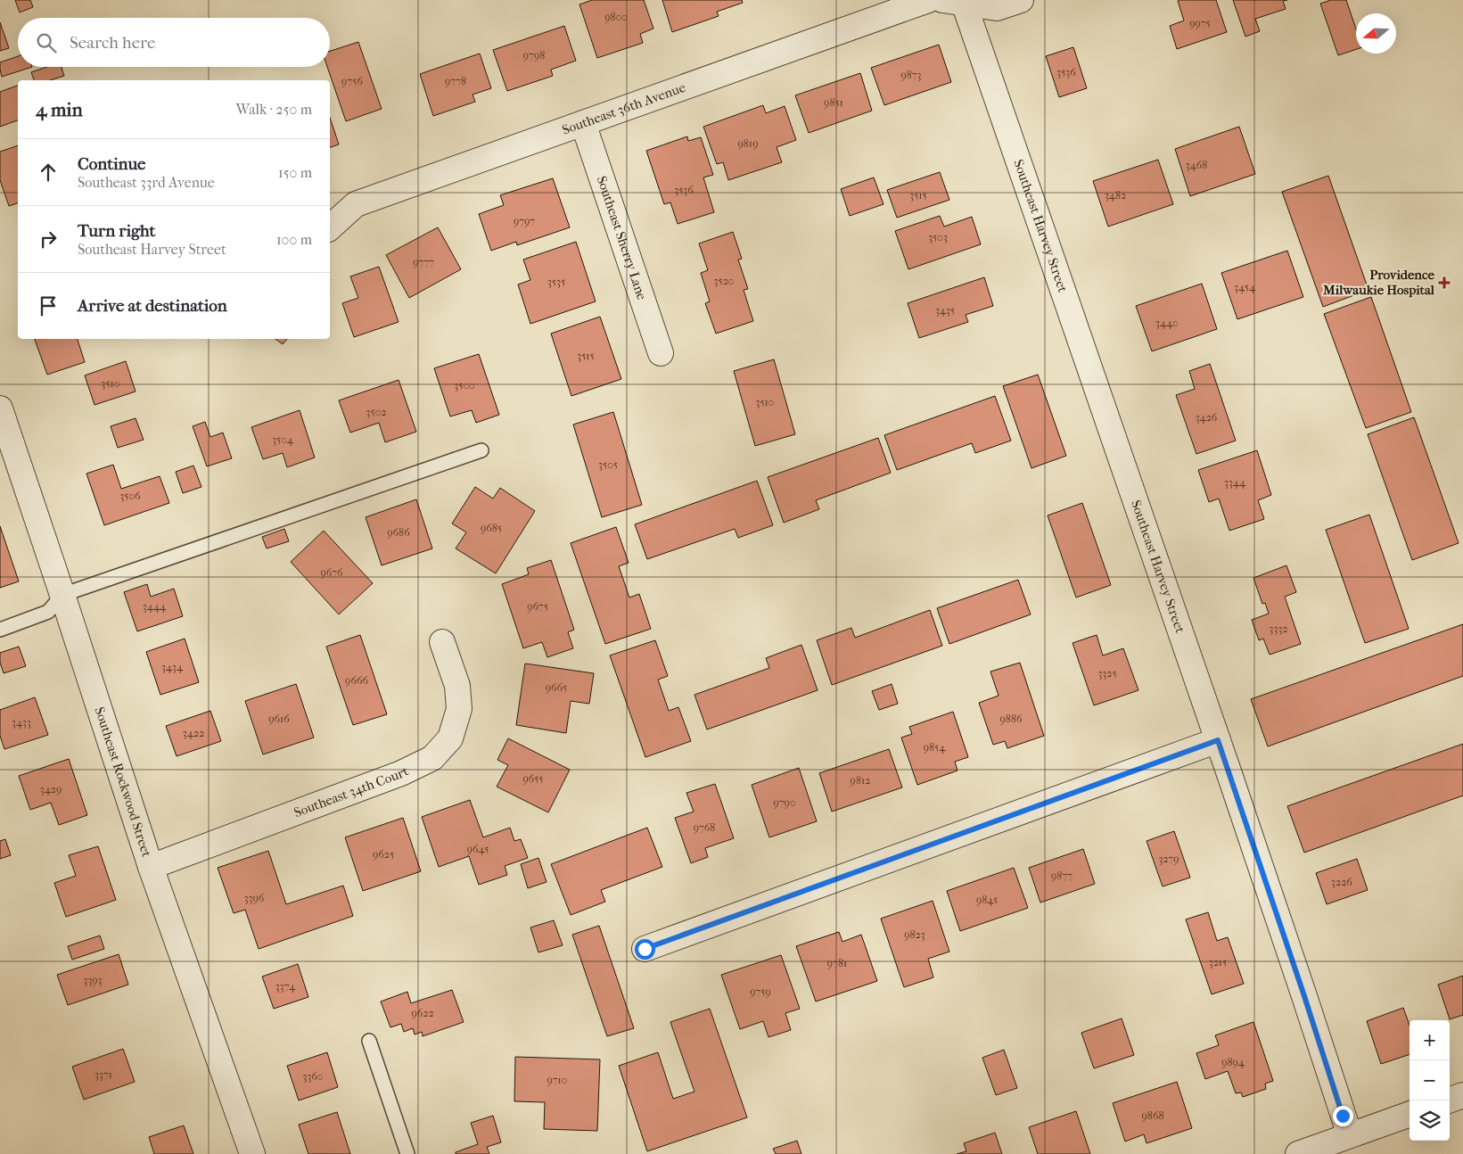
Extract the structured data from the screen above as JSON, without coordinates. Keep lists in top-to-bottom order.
{
  "streets": {
    "street": [
      "Southeast 36th Avenue",
      "Southeast Harvey Street",
      "Southeast Sherry Lane",
      "Southeast Rockwood Street",
      "Southeast 34th Court"
    ]
  },
  "crossings": [
    ["Southeast 36th Avenue", "Southeast Sherry Lane"],
    ["Southeast Rockwood Street", "Southeast 34th Court"]
  ],
  "places": {
    "health": ["Providence Milwaukie Hospital"]
  },
  "house_numbers": [
    "9800",
    "9975",
    "9798",
    "3536",
    "9873",
    "9756",
    "9778",
    "9851",
    "9819",
    "3468",
    "3536",
    "3515",
    "3482",
    "9797",
    "3503",
    "9777",
    "3520",
    "3535",
    "3454",
    "3435",
    "3440",
    "3515",
    "3510",
    "3500",
    "3510",
    "3502",
    "3426",
    "3504",
    "3505",
    "3344",
    "3506",
    "9685",
    "9686",
    "9676",
    "3444",
    "9675",
    "3332",
    "3434",
    "3325",
    "9666",
    "9665",
    "9616",
    "9886",
    "3433",
    "3422",
    "9854",
    "9655",
    "9812",
    "3429",
    "9790",
    "9768",
    "9645",
    "9625",
    "3279",
    "9877",
    "3226",
    "3396",
    "9845",
    "9823",
    "3215",
    "9781",
    "3393",
    "3374",
    "9759",
    "9622",
    "9894",
    "3371",
    "3360",
    "9710",
    "9868"
  ],
  "north": "left",
  "page": {
    "search": "Search here",
    "heading": ["4 min", "Walk · 250 m"],
    "list": [
      ["Continue", "Southeast 33rd Avenue", "150 m"],
      ["Turn right", "Southeast Harvey Street", "100 m"],
      "Arrive at destination"
    ],
    "map_buttons": ["+", "−"]
  }
}
